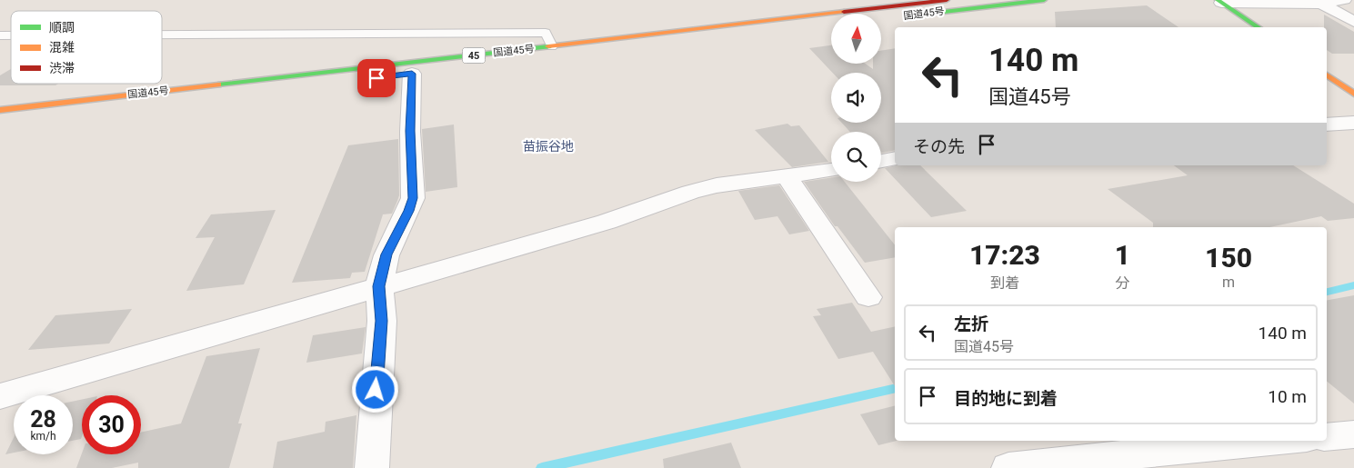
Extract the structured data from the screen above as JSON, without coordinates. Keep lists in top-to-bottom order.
{
  "streets": {
    "highway": ["国道45号", "45"]
  },
  "districts": ["苗振谷地"],
  "legend": ["順調", "混雑", "渋滞"],
  "north": "top",
  "page": {
    "turn": ["140 m", "国道45号"],
    "then": "その先",
    "eta": [
      "17:23",
      "到着",
      "1",
      "分",
      "150",
      "m"
    ],
    "list": [
      {
        "name": "左折",
        "note": "国道45号",
        "value": "140 m"
      },
      {
        "name": "目的地に到着",
        "value": "10 m"
      }
    ],
    "speed": "28 km/h",
    "limit": "30"
  }
}
